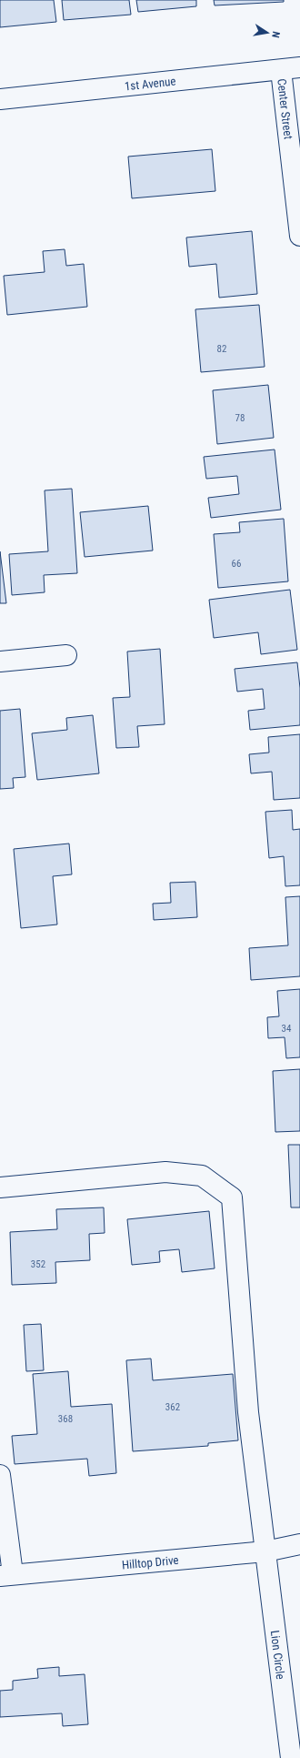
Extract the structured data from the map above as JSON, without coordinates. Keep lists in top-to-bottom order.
{
  "streets": {
    "street": [
      "1st Avenue",
      "Center Street",
      "Hilltop Drive",
      "Lion Circle"
    ]
  },
  "crossings": [
    ["1st Avenue", "Center Street"],
    ["Hilltop Drive", "Lion Circle"]
  ],
  "house_numbers": [
    "82",
    "78",
    "66",
    "34",
    "352",
    "362",
    "368"
  ],
  "north": "right"
}
